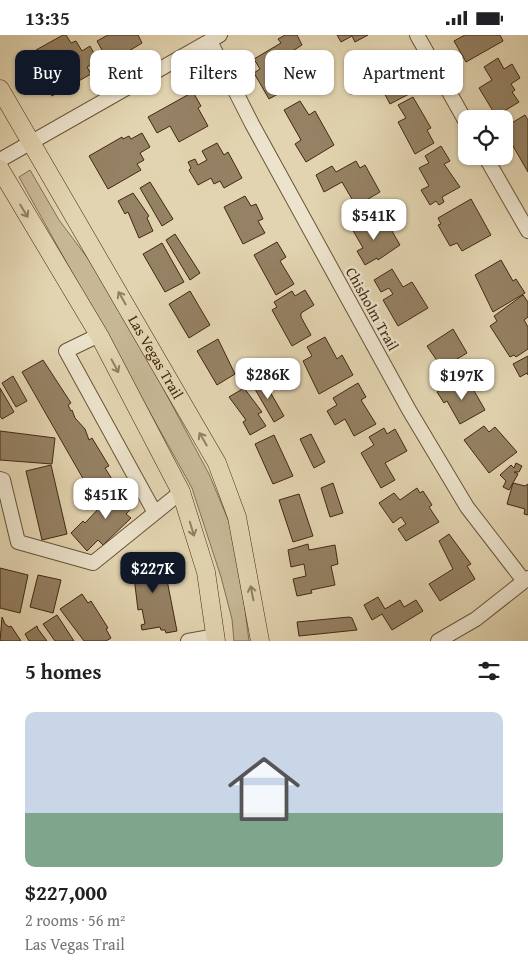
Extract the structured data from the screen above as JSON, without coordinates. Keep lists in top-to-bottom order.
{
  "streets": {
    "main road": ["Las Vegas Trail"],
    "street": ["Chisholm Trail"]
  },
  "page": {
    "status": "13:35",
    "chip": [
      "Buy",
      "Rent",
      "Filters",
      "New",
      "Apartment"
    ],
    "price": [
      "$541K",
      "$286K",
      "$197K",
      "$451K",
      "$227K"
    ],
    "heading": "5 homes",
    "list": [
      {
        "name": "$227,000",
        "note": "2 rooms · 56 m² · Las Vegas Trail"
      }
    ]
  }
}
